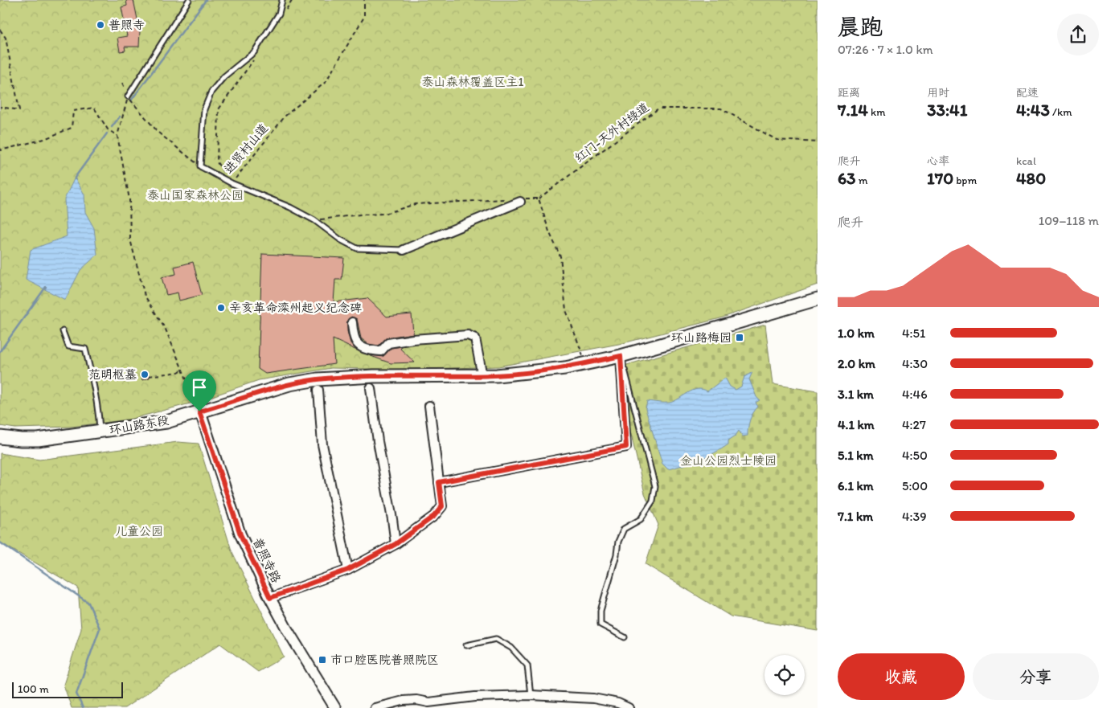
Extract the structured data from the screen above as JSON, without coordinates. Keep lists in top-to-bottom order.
{
  "streets": {
    "main road": ["环山路东段"],
    "street": ["普照寺路"],
    "path": ["红门-天外村绿道", "进贤村山道"]
  },
  "crossings": [
    ["环山路东段", "普照寺路"]
  ],
  "parks": [
    "泰山森林覆盖区主1",
    "泰山国家森林公园",
    "金山公园烈士陵园",
    "儿童公园"
  ],
  "places": {
    "other": ["普照寺", "辛亥革命滦州起义纪念碑", "范明枢墓"],
    "transit": ["环山路梅园", "市口腔医院普照院区"]
  },
  "scale_bar": "100 m",
  "page": {
    "heading": ["晨跑", "07:26 · 7 × 1.0 km"],
    "stats": [
      ["距离", "7.14 km"],
      ["用时", "33:41"],
      ["配速", "4:43 /km"],
      ["爬升", "63 m"],
      ["心率", "170 bpm"],
      ["kcal", "480"]
    ],
    "chart": ["爬升", "109–118 m"],
    "list": [
      {
        "name": "1.0 km",
        "note": "4:51"
      },
      {
        "name": "2.0 km",
        "note": "4:30"
      },
      {
        "name": "3.1 km",
        "note": "4:46"
      },
      {
        "name": "4.1 km",
        "note": "4:27"
      },
      {
        "name": "5.1 km",
        "note": "4:50"
      },
      {
        "name": "6.1 km",
        "note": "5:00"
      },
      {
        "name": "7.1 km",
        "note": "4:39"
      }
    ],
    "buttons": ["收藏", "分享"],
    "scale": "100 m"
  }
}
